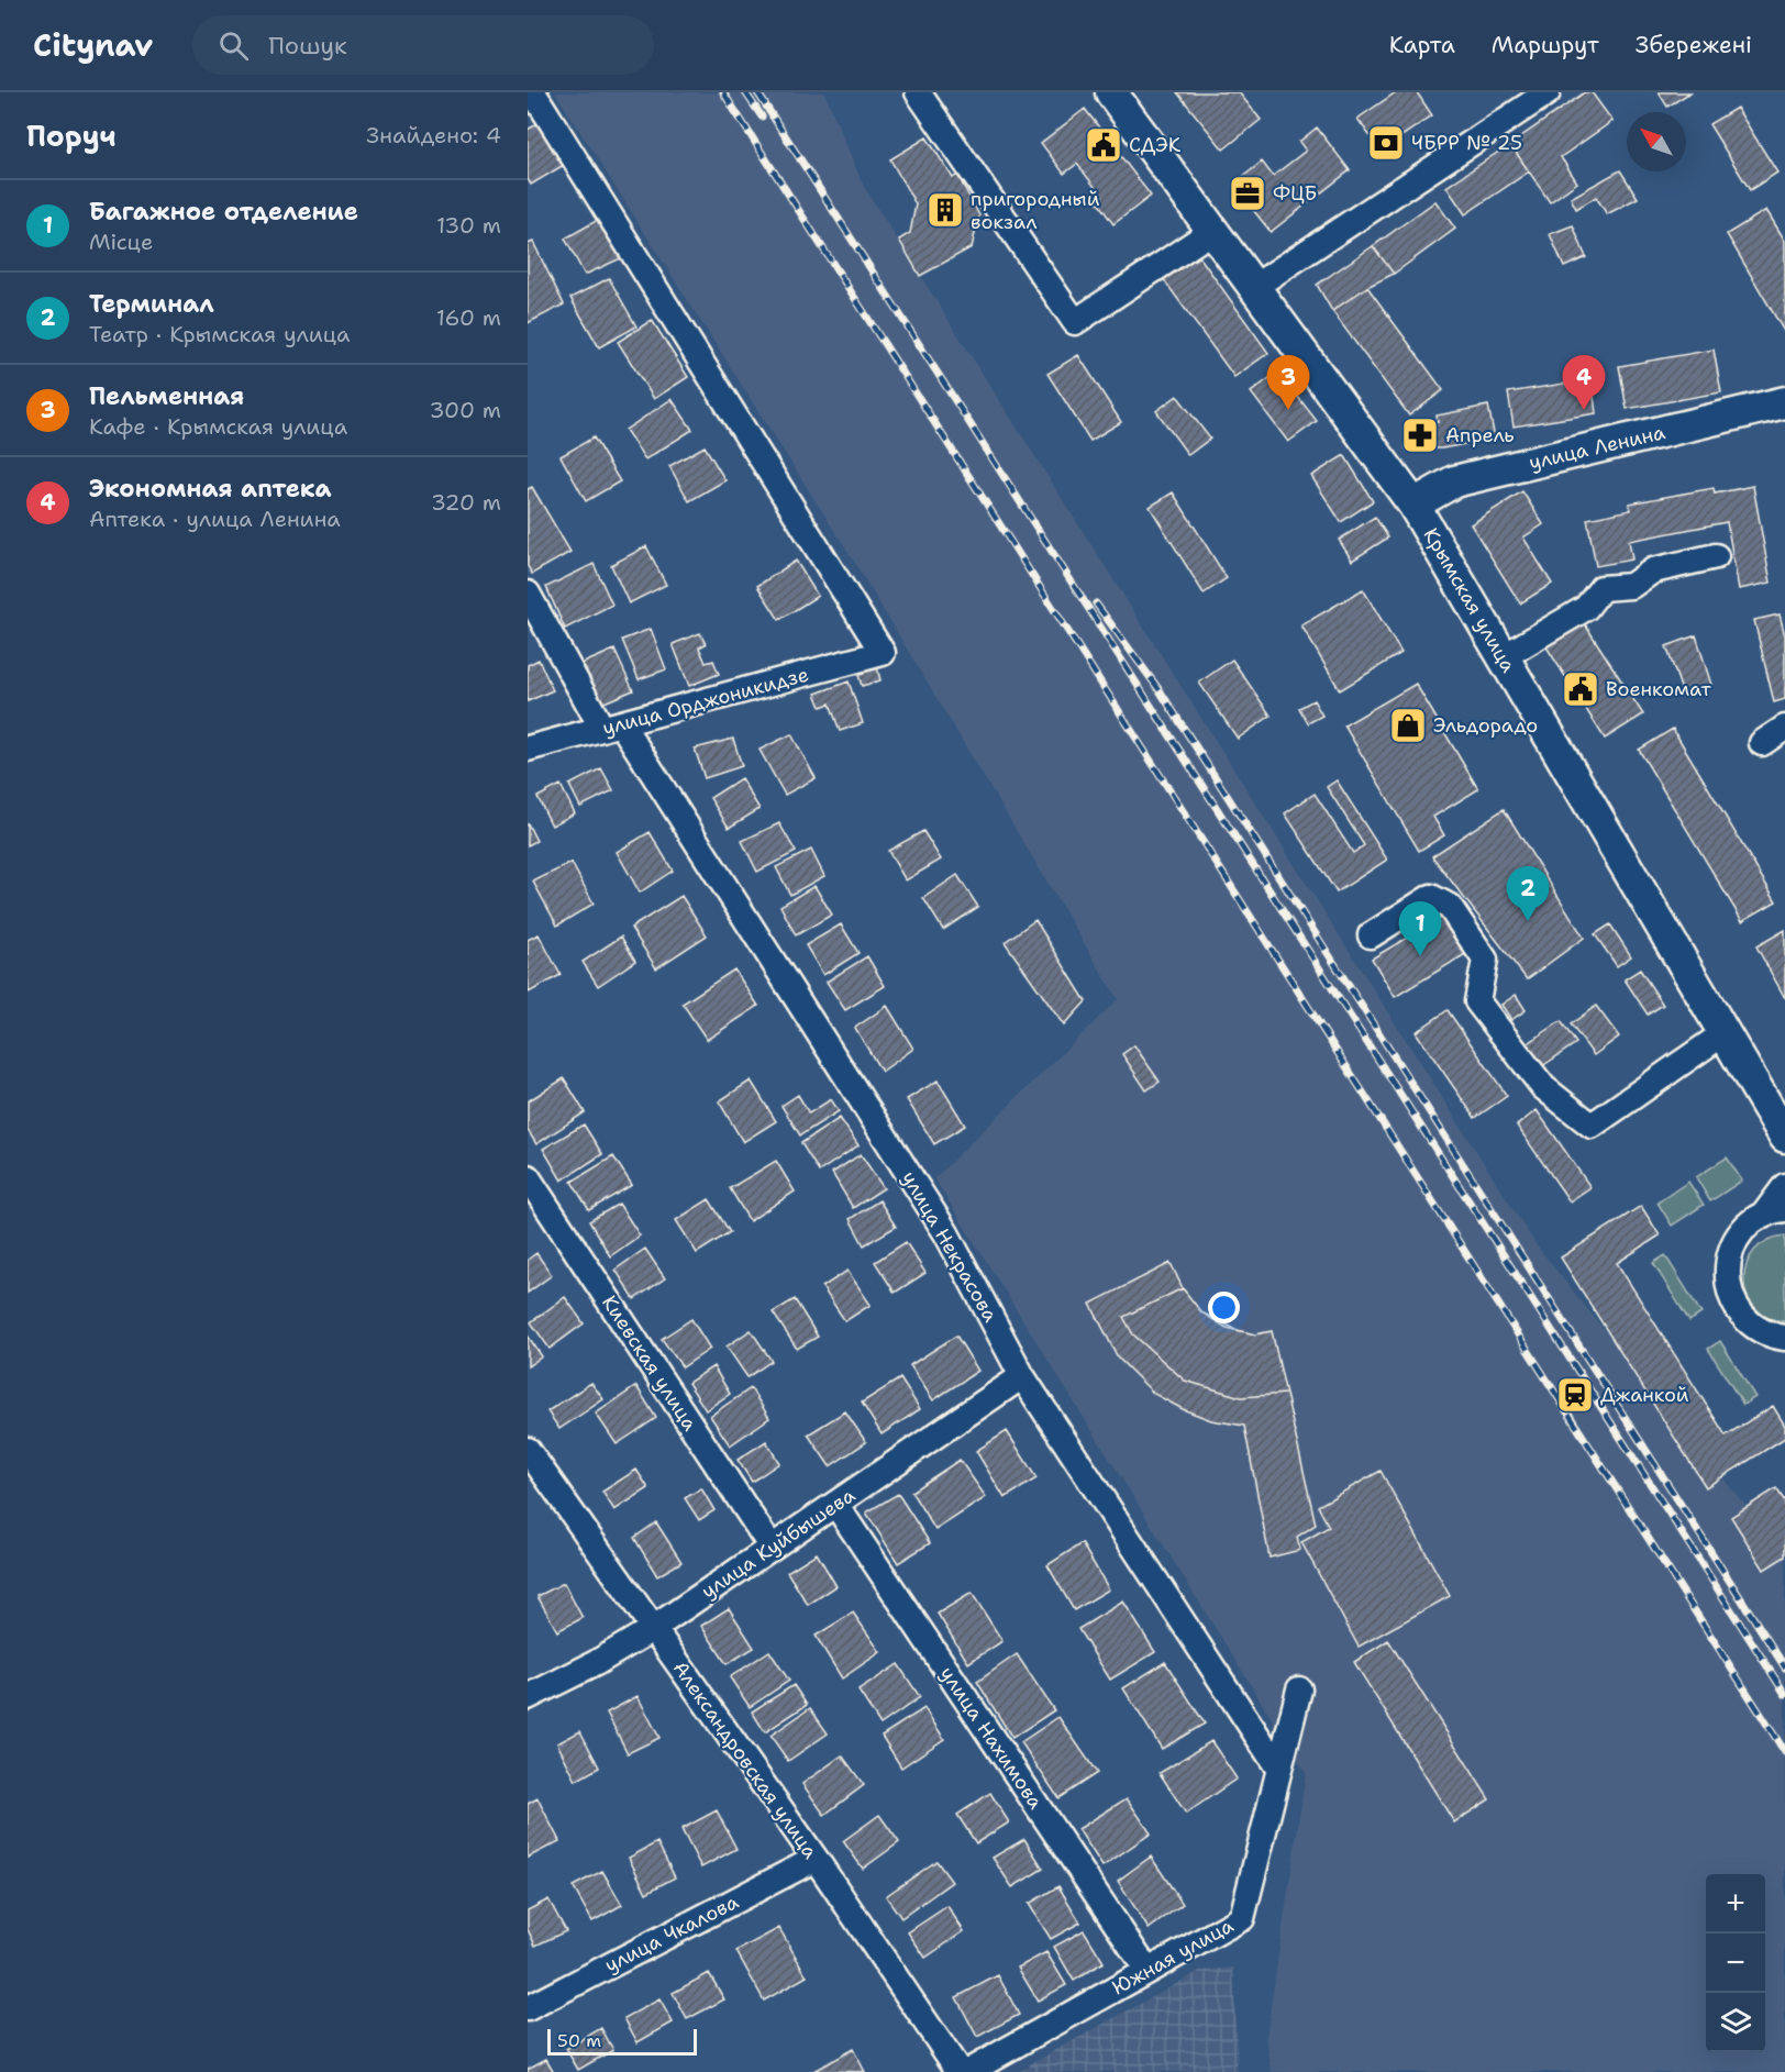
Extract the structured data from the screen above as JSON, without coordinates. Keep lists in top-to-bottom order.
{
  "streets": {
    "main road": ["улица Ленина", "Крымская улица"],
    "street": [
      "улица Орджоникидзе",
      "улица Некрасова",
      "Киевская улица",
      "улица Куйбышева",
      "улица Нахимова",
      "Александровская улица",
      "улица Чкалова",
      "Южная улица"
    ]
  },
  "crossings": [
    ["улица Ленина", "Крымская улица"],
    ["улица Орджоникидзе", "улица Некрасова"],
    ["улица Некрасова", "улица Куйбышева"],
    ["улица Некрасова", "Южная улица"],
    ["Киевская улица", "улица Куйбышева"],
    ["улица Куйбышева", "улица Нахимова"],
    ["улица Куйбышева", "Александровская улица"],
    ["улица Нахимова", "Южная улица"],
    ["Александровская улица", "улица Чкалова"]
  ],
  "places": {
    "bank": ["ЧБРР № 25"],
    "public building": ["СДЭК", "Военкомат"],
    "office": ["ФЦБ"],
    "building": ["пригородный вокзал"],
    "pharmacy": ["Апрель"],
    "shop": ["Эльдорадо"],
    "station": ["Джанкой"]
  },
  "scale_bar": "50 m",
  "north": "top left",
  "page": {
    "header": "Citynav",
    "search": "Пошук",
    "nav": ["Карта", "Маршрут", "Збережені"],
    "heading": ["Поруч", "Знайдено: 4"],
    "list": [
      {
        "mark": "1",
        "name": "Багажное отделение",
        "note": "Місце",
        "value": "130 m"
      },
      {
        "mark": "2",
        "name": "Терминал",
        "note": "Театр · Крымская улица",
        "value": "160 m"
      },
      {
        "mark": "3",
        "name": "Пельменная",
        "note": "Кафе · Крымская улица",
        "value": "300 m"
      },
      {
        "mark": "4",
        "name": "Экономная аптека",
        "note": "Аптека · улица Ленина",
        "value": "320 m"
      }
    ],
    "pins": [
      "3",
      "4",
      "2",
      "1"
    ],
    "map_buttons": ["+", "−"],
    "scale": "50 m"
  }
}
